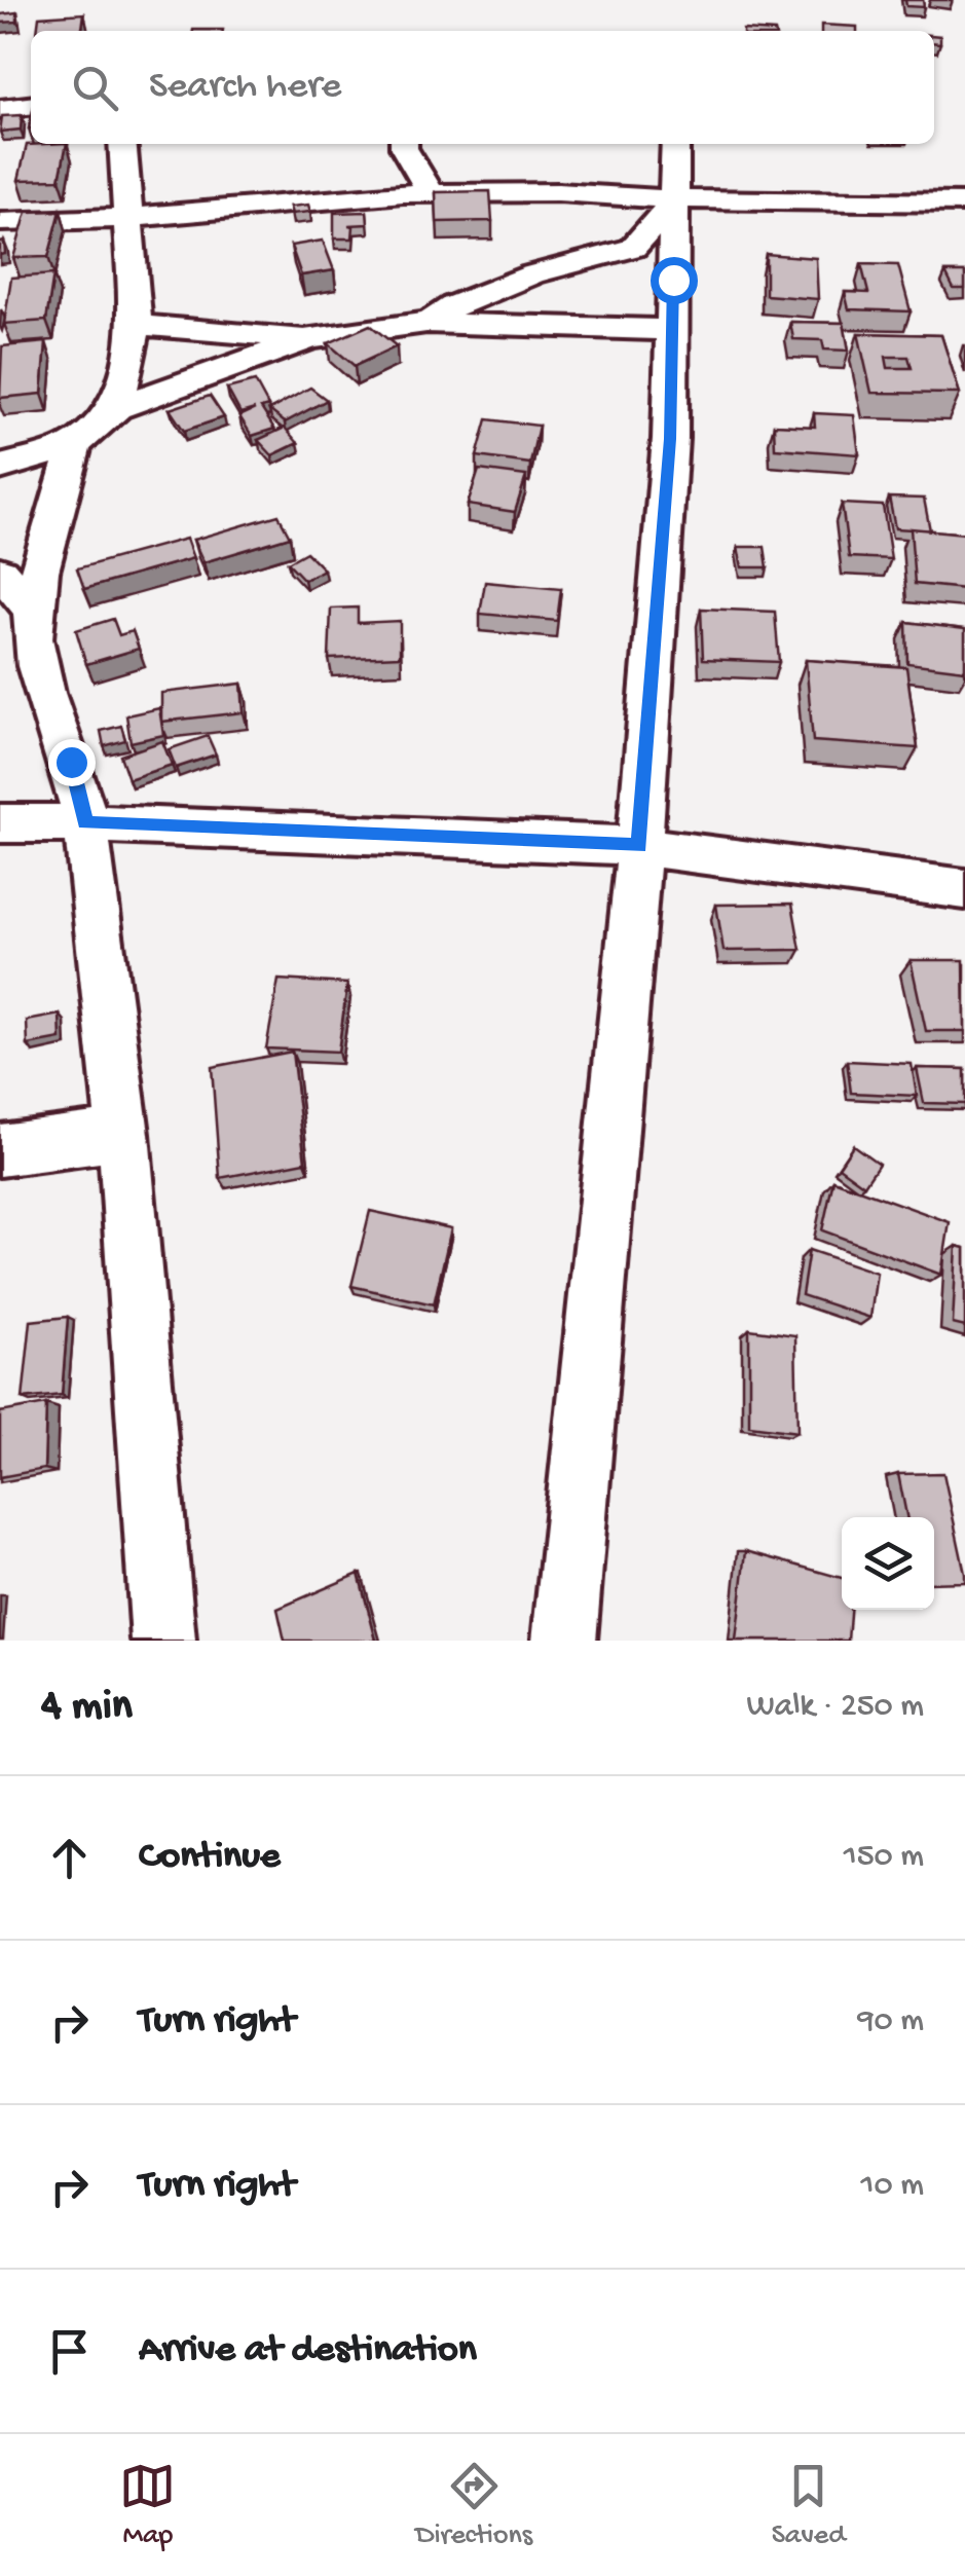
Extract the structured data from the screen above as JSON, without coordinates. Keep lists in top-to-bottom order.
{
  "page": {
    "search": "Search here",
    "heading": ["4 min", "Walk · 250 m"],
    "list": [
      ["Continue", "150 m"],
      ["Turn right", "90 m"],
      ["Turn right", "10 m"],
      "Arrive at destination"
    ],
    "nav": ["Map", "Directions", "Saved"]
  }
}
